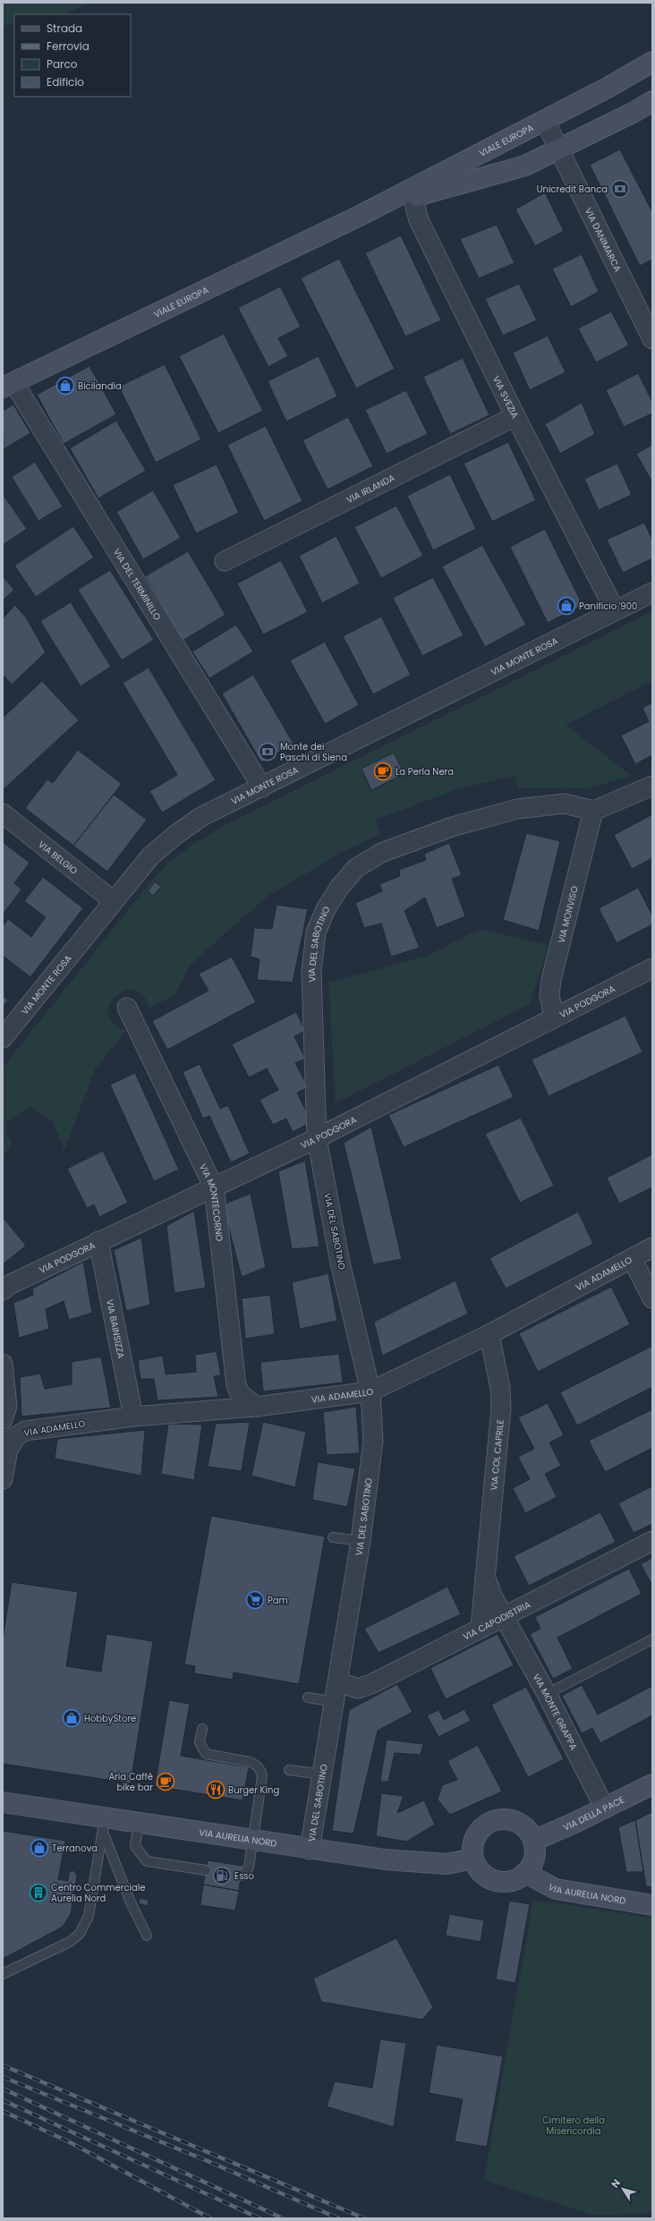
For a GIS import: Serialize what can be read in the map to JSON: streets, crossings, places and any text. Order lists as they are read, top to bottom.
{
  "streets": {
    "street": [
      "VIALE EUROPA",
      "VIA DANIMARCA",
      "VIA SVEZIA",
      "VIA IRLANDA",
      "VIA DEL TERMINILLO",
      "VIA MONTE ROSA",
      "VIA BELGIO",
      "VIA MONVISO",
      "VIA DEL SABOTINO",
      "VIA PODGORA",
      "VIA MONTECORNO",
      "VIA ADAMELLO",
      "VIA BAINSIZZA",
      "VIA COL CAPRILE",
      "VIA CAPODISTRIA",
      "VIA MONTE GRAPPA",
      "VIA DELLA PACE",
      "VIA AURELIA NORD"
    ]
  },
  "crossings": [
    ["VIALE EUROPA", "VIA DANIMARCA"],
    ["VIALE EUROPA", "VIA SVEZIA"],
    ["VIALE EUROPA", "VIA DEL TERMINILLO"],
    ["VIA SVEZIA", "VIA IRLANDA"],
    ["VIA SVEZIA", "VIA MONTE ROSA"],
    ["VIA DEL TERMINILLO", "VIA MONTE ROSA"],
    ["VIA MONTE ROSA", "VIA BELGIO"],
    ["VIA MONVISO", "VIA DEL SABOTINO"],
    ["VIA MONVISO", "VIA PODGORA"],
    ["VIA DEL SABOTINO", "VIA PODGORA"],
    ["VIA DEL SABOTINO", "VIA ADAMELLO"],
    ["VIA DEL SABOTINO", "VIA CAPODISTRIA"],
    ["VIA DEL SABOTINO", "VIA AURELIA NORD"],
    ["VIA PODGORA", "VIA MONTECORNO"],
    ["VIA PODGORA", "VIA BAINSIZZA"],
    ["VIA MONTECORNO", "VIA ADAMELLO"],
    ["VIA ADAMELLO", "VIA BAINSIZZA"],
    ["VIA ADAMELLO", "VIA COL CAPRILE"],
    ["VIA COL CAPRILE", "VIA CAPODISTRIA"],
    ["VIA COL CAPRILE", "VIA MONTE GRAPPA"],
    ["VIA CAPODISTRIA", "VIA MONTE GRAPPA"],
    ["VIA MONTE GRAPPA", "VIA DELLA PACE"],
    ["VIA DELLA PACE", "VIA AURELIA NORD"]
  ],
  "parks": ["Cimitero della Misericordia"],
  "places": {
    "bank": ["Unicredit Banca", "Monte dei Paschi di Siena"],
    "shop": [
      "Bicilandia",
      "Panificio '900",
      "HobbyStore",
      "Terranova"
    ],
    "cafe": ["La Perla Nera", "Aria Caffè bike bar"],
    "supermarket": ["Pam"],
    "restaurant": ["Burger King"],
    "fuel station": ["Esso"],
    "building": ["Centro Commerciale Aurelia Nord"]
  },
  "legend": [
    "Strada",
    "Ferrovia",
    "Parco",
    "Edificio"
  ],
  "north": "top left"
}
